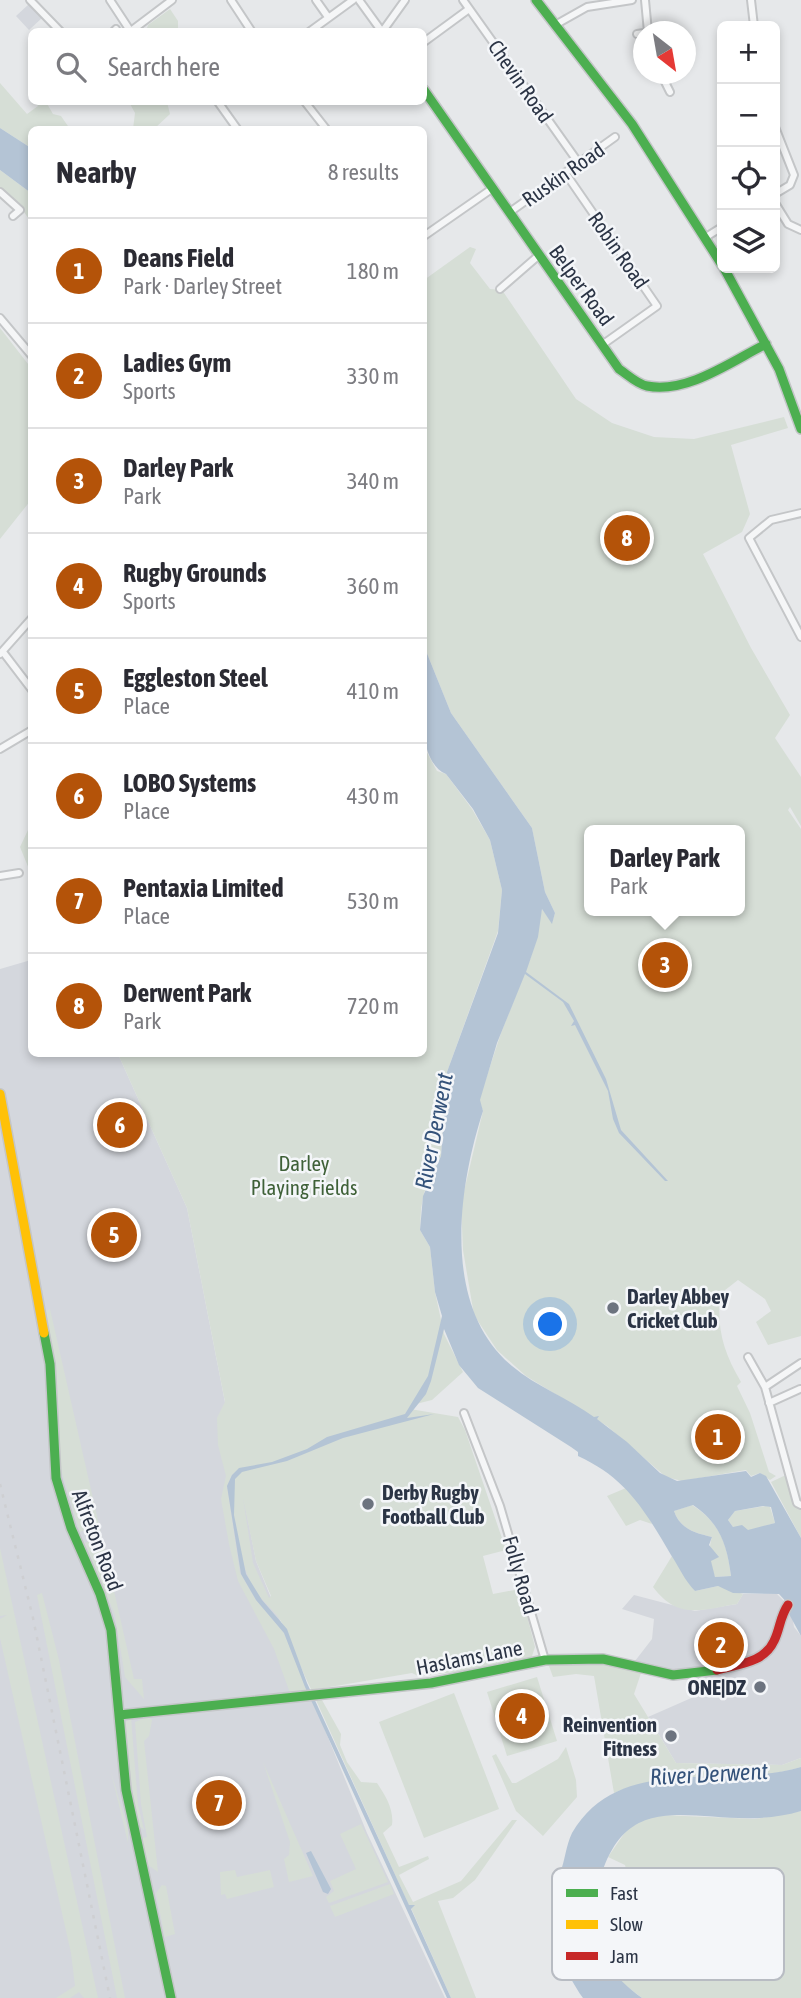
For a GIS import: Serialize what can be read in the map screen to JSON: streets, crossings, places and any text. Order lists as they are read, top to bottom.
{
  "streets": {
    "street": [
      "Chevin Road",
      "Ruskin Road",
      "Robin Road",
      "Belper Road",
      "Alfreton Road",
      "Folly Road",
      "Haslams Lane"
    ]
  },
  "crossings": [
    ["Chevin Road", "Ruskin Road"],
    ["Ruskin Road", "Robin Road"],
    ["Ruskin Road", "Belper Road"],
    ["Robin Road", "Belper Road"],
    ["Alfreton Road", "Haslams Lane"],
    ["Folly Road", "Haslams Lane"]
  ],
  "water": ["River Derwent"],
  "parks": ["Darley Playing Fields"],
  "places": [
    "Darley Abbey Cricket Club",
    "Derby Rugby Football Club",
    "ONE|DZ",
    "Reinvention Fitness"
  ],
  "legend": ["Fast", "Slow", "Jam"],
  "north": "bottom right",
  "page": {
    "map_buttons": ["+", "−"],
    "search": "Search here",
    "heading": ["Nearby", "8 results"],
    "list": [
      {
        "mark": "1",
        "name": "Deans Field",
        "note": "Park · Darley Street",
        "value": "180 m"
      },
      {
        "mark": "2",
        "name": "Ladies Gym",
        "note": "Sports",
        "value": "330 m"
      },
      {
        "mark": "3",
        "name": "Darley Park",
        "note": "Park",
        "value": "340 m"
      },
      {
        "mark": "4",
        "name": "Rugby Grounds",
        "note": "Sports",
        "value": "360 m"
      },
      {
        "mark": "5",
        "name": "Eggleston Steel",
        "note": "Place",
        "value": "410 m"
      },
      {
        "mark": "6",
        "name": "LOBO Systems",
        "note": "Place",
        "value": "430 m"
      },
      {
        "mark": "7",
        "name": "Pentaxia Limited",
        "note": "Place",
        "value": "530 m"
      },
      {
        "mark": "8",
        "name": "Derwent Park",
        "note": "Park",
        "value": "720 m"
      }
    ],
    "pins": [
      "8",
      "3",
      "6",
      "5",
      "1",
      "2",
      "4",
      "7"
    ],
    "popup": ["Darley Park", "Park"]
  }
}
